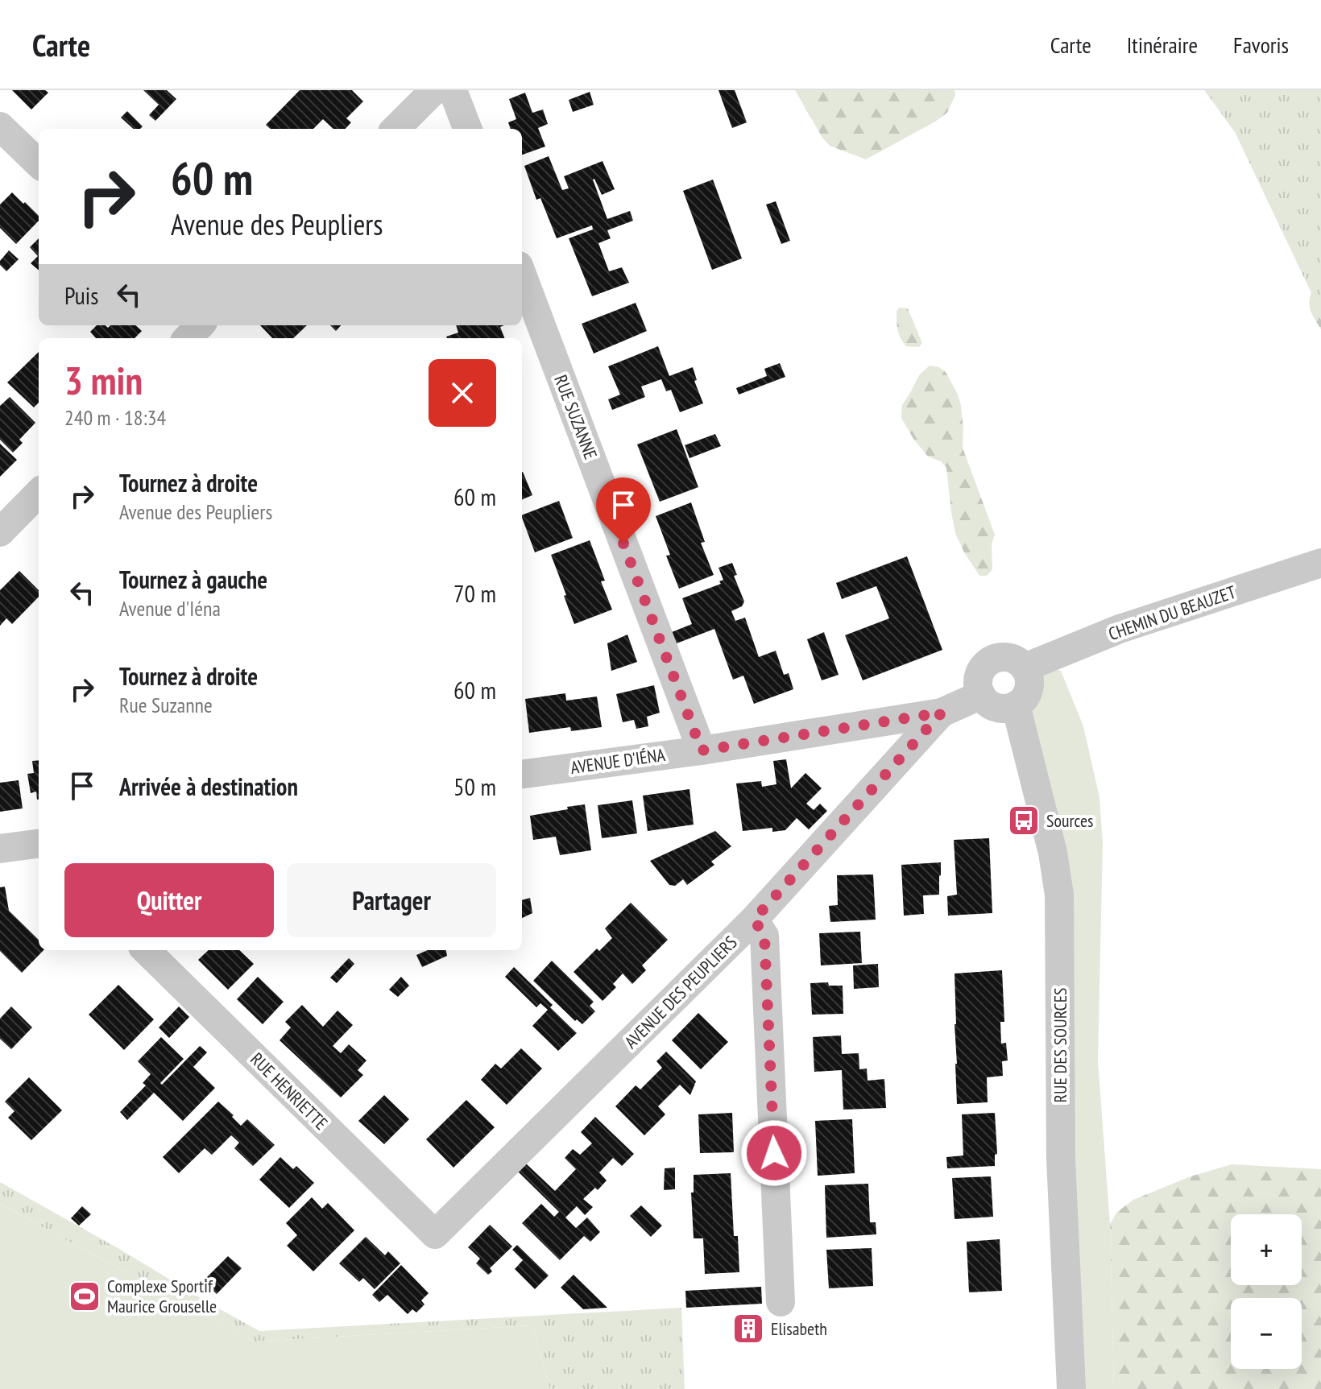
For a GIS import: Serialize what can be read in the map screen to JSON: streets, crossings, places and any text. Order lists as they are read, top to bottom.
{
  "streets": {
    "street": [
      "RUE SUZANNE",
      "CHEMIN DU BEAUZET",
      "AVENUE D'IÉNA",
      "AVENUE DES PEUPLIERS",
      "RUE DES SOURCES",
      "RUE HENRIETTE"
    ]
  },
  "crossings": [
    ["RUE SUZANNE", "AVENUE D'IÉNA"],
    ["CHEMIN DU BEAUZET", "AVENUE D'IÉNA"],
    ["CHEMIN DU BEAUZET", "RUE DES SOURCES"],
    ["AVENUE D'IÉNA", "AVENUE DES PEUPLIERS"],
    ["AVENUE D'IÉNA", "RUE DES SOURCES"],
    ["AVENUE DES PEUPLIERS", "RUE HENRIETTE"]
  ],
  "places": {
    "bus stop": ["Sources"],
    "sports": ["Complexe Sportif Maurice Grouselle"],
    "building": ["Elisabeth"]
  },
  "page": {
    "header": "Carte",
    "nav": ["Carte", "Itinéraire", "Favoris"],
    "turn": ["60 m", "Avenue des Peupliers"],
    "then": "Puis",
    "heading": ["3 min", "240 m · 18:34"],
    "list": [
      {
        "name": "Tournez à droite",
        "note": "Avenue des Peupliers",
        "value": "60 m"
      },
      {
        "name": "Tournez à gauche",
        "note": "Avenue d'Iéna",
        "value": "70 m"
      },
      {
        "name": "Tournez à droite",
        "note": "Rue Suzanne",
        "value": "60 m"
      },
      {
        "name": "Arrivée à destination",
        "value": "50 m"
      }
    ],
    "buttons": ["Quitter", "Partager"],
    "map_buttons": ["+", "−"]
  }
}
